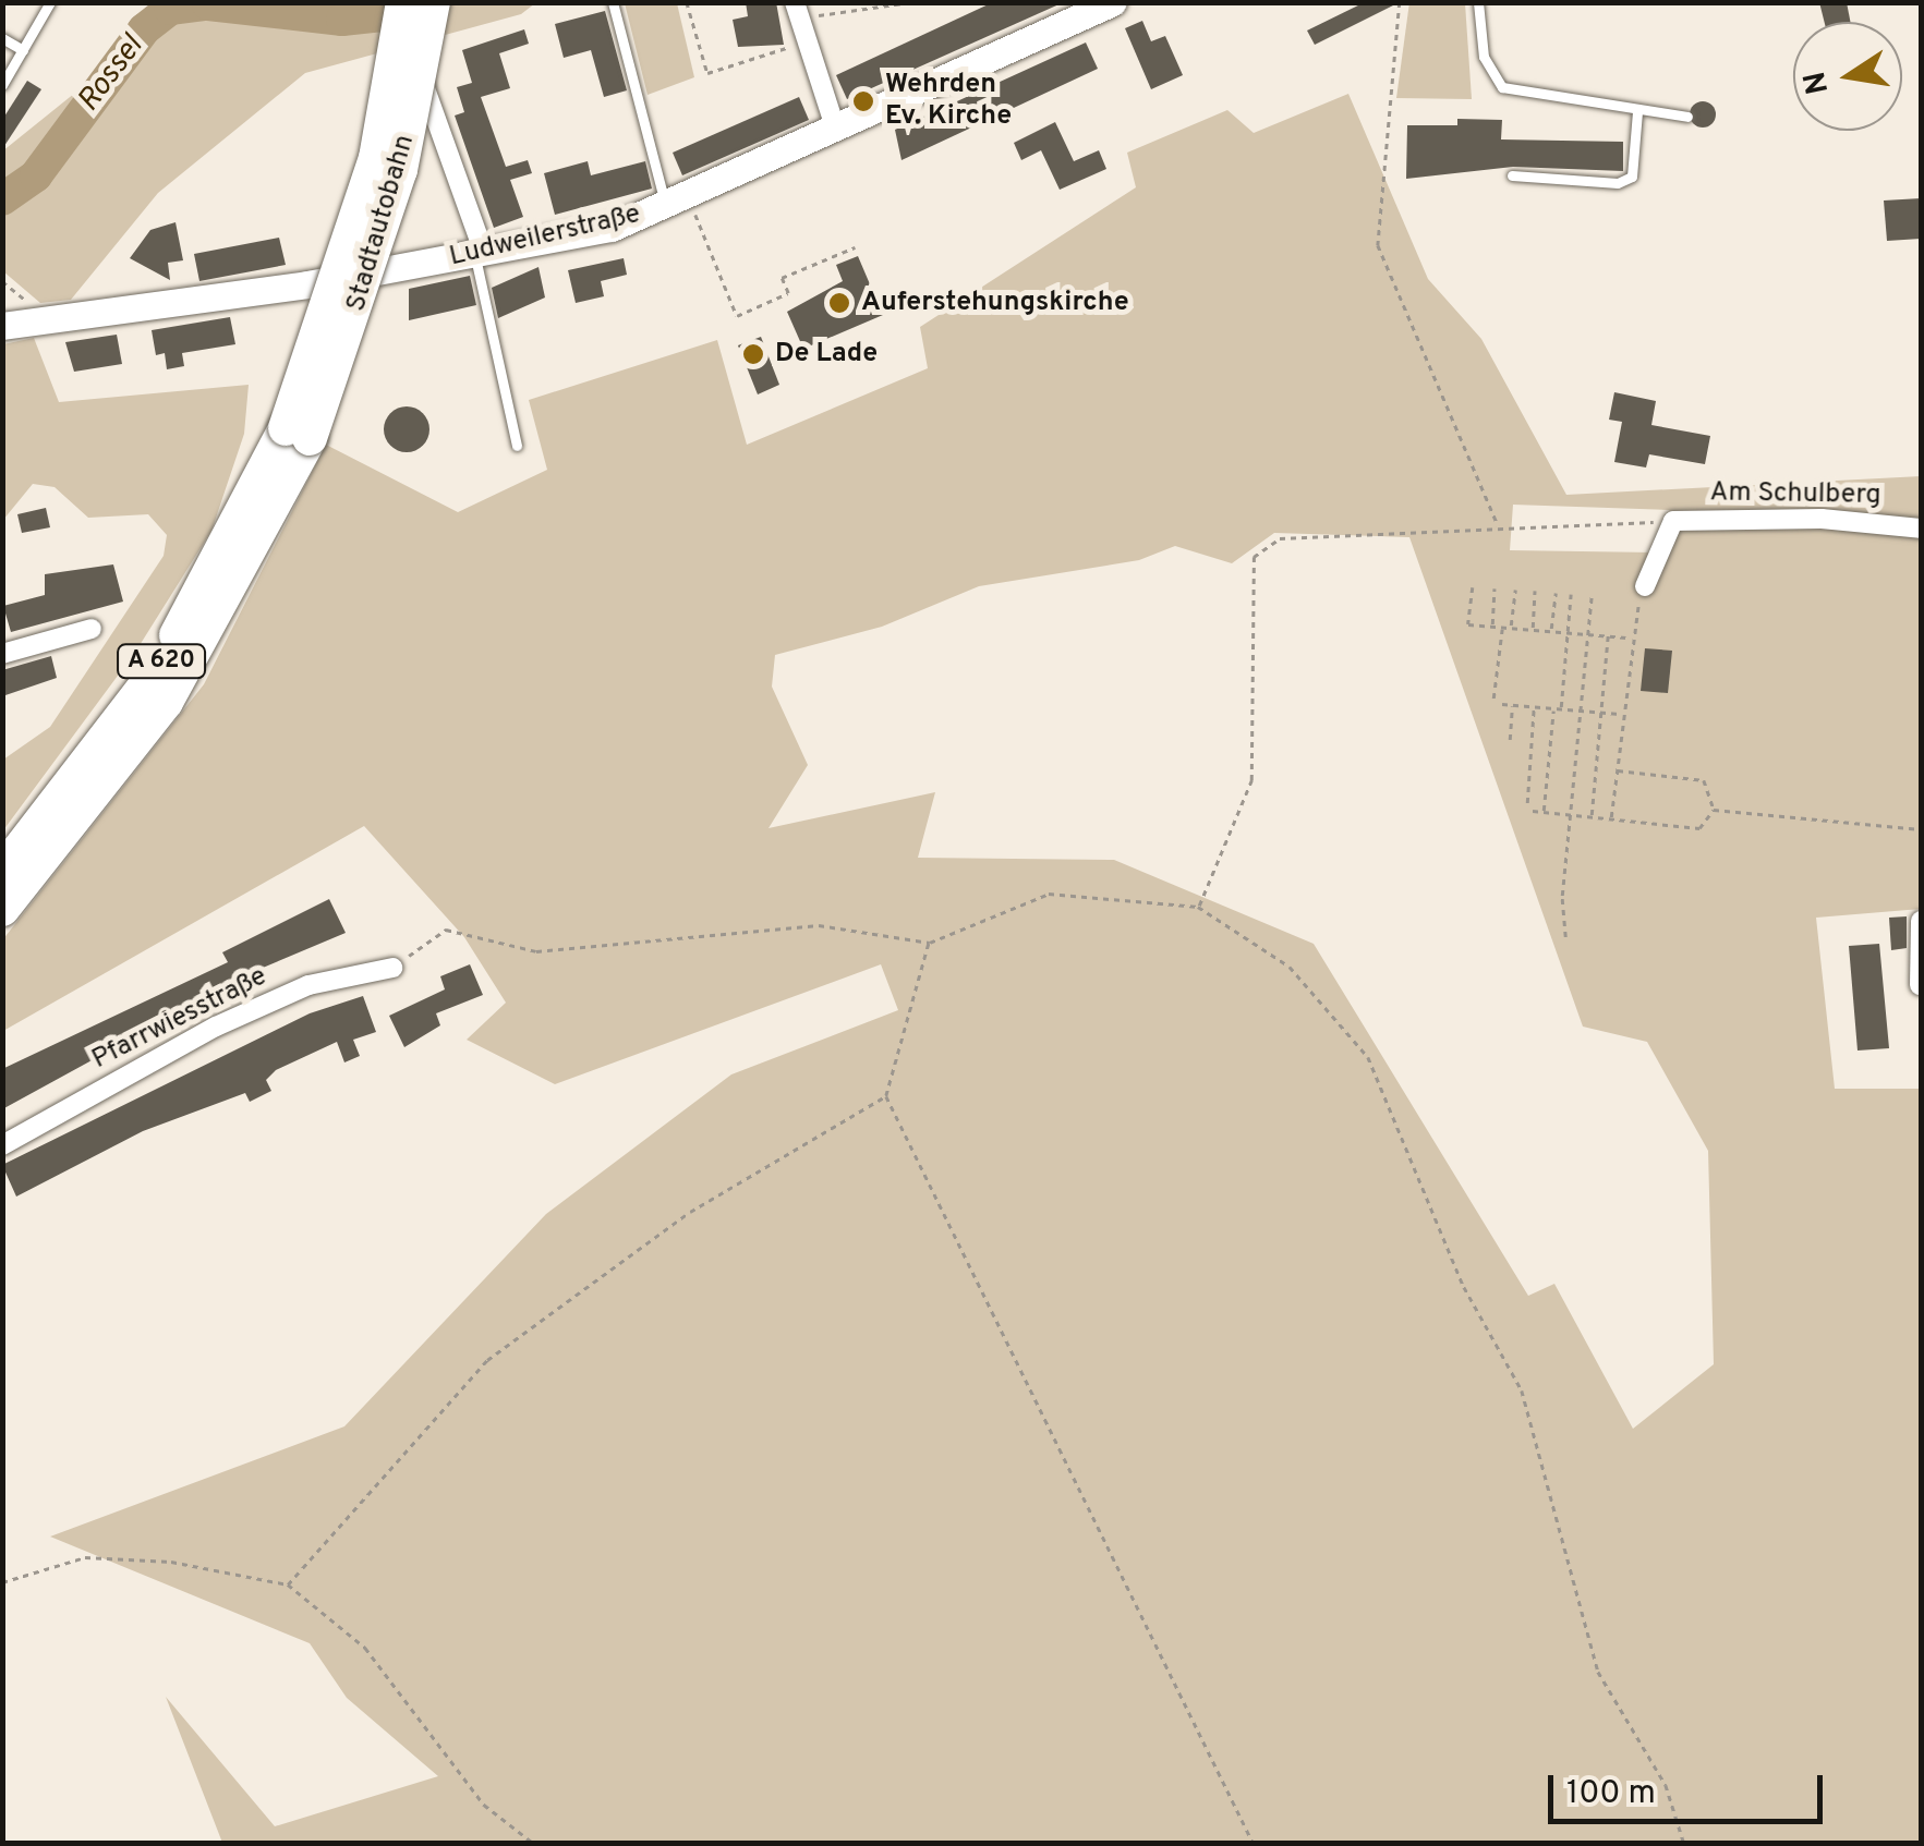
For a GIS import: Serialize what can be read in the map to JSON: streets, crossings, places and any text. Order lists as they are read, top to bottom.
{
  "streets": {
    "highway": ["Stadtautobahn", "A 620"],
    "main road": ["Ludweilerstraße"],
    "street": ["Am Schulberg", "Pfarrwiesstraße"]
  },
  "crossings": [
    ["Stadtautobahn", "A 620"]
  ],
  "water": ["Rossel"],
  "places": ["Wehrden Ev. Kirche", "Auferstehungskirche", "De Lade"],
  "scale_bar": "100 m",
  "north": "left"
}
